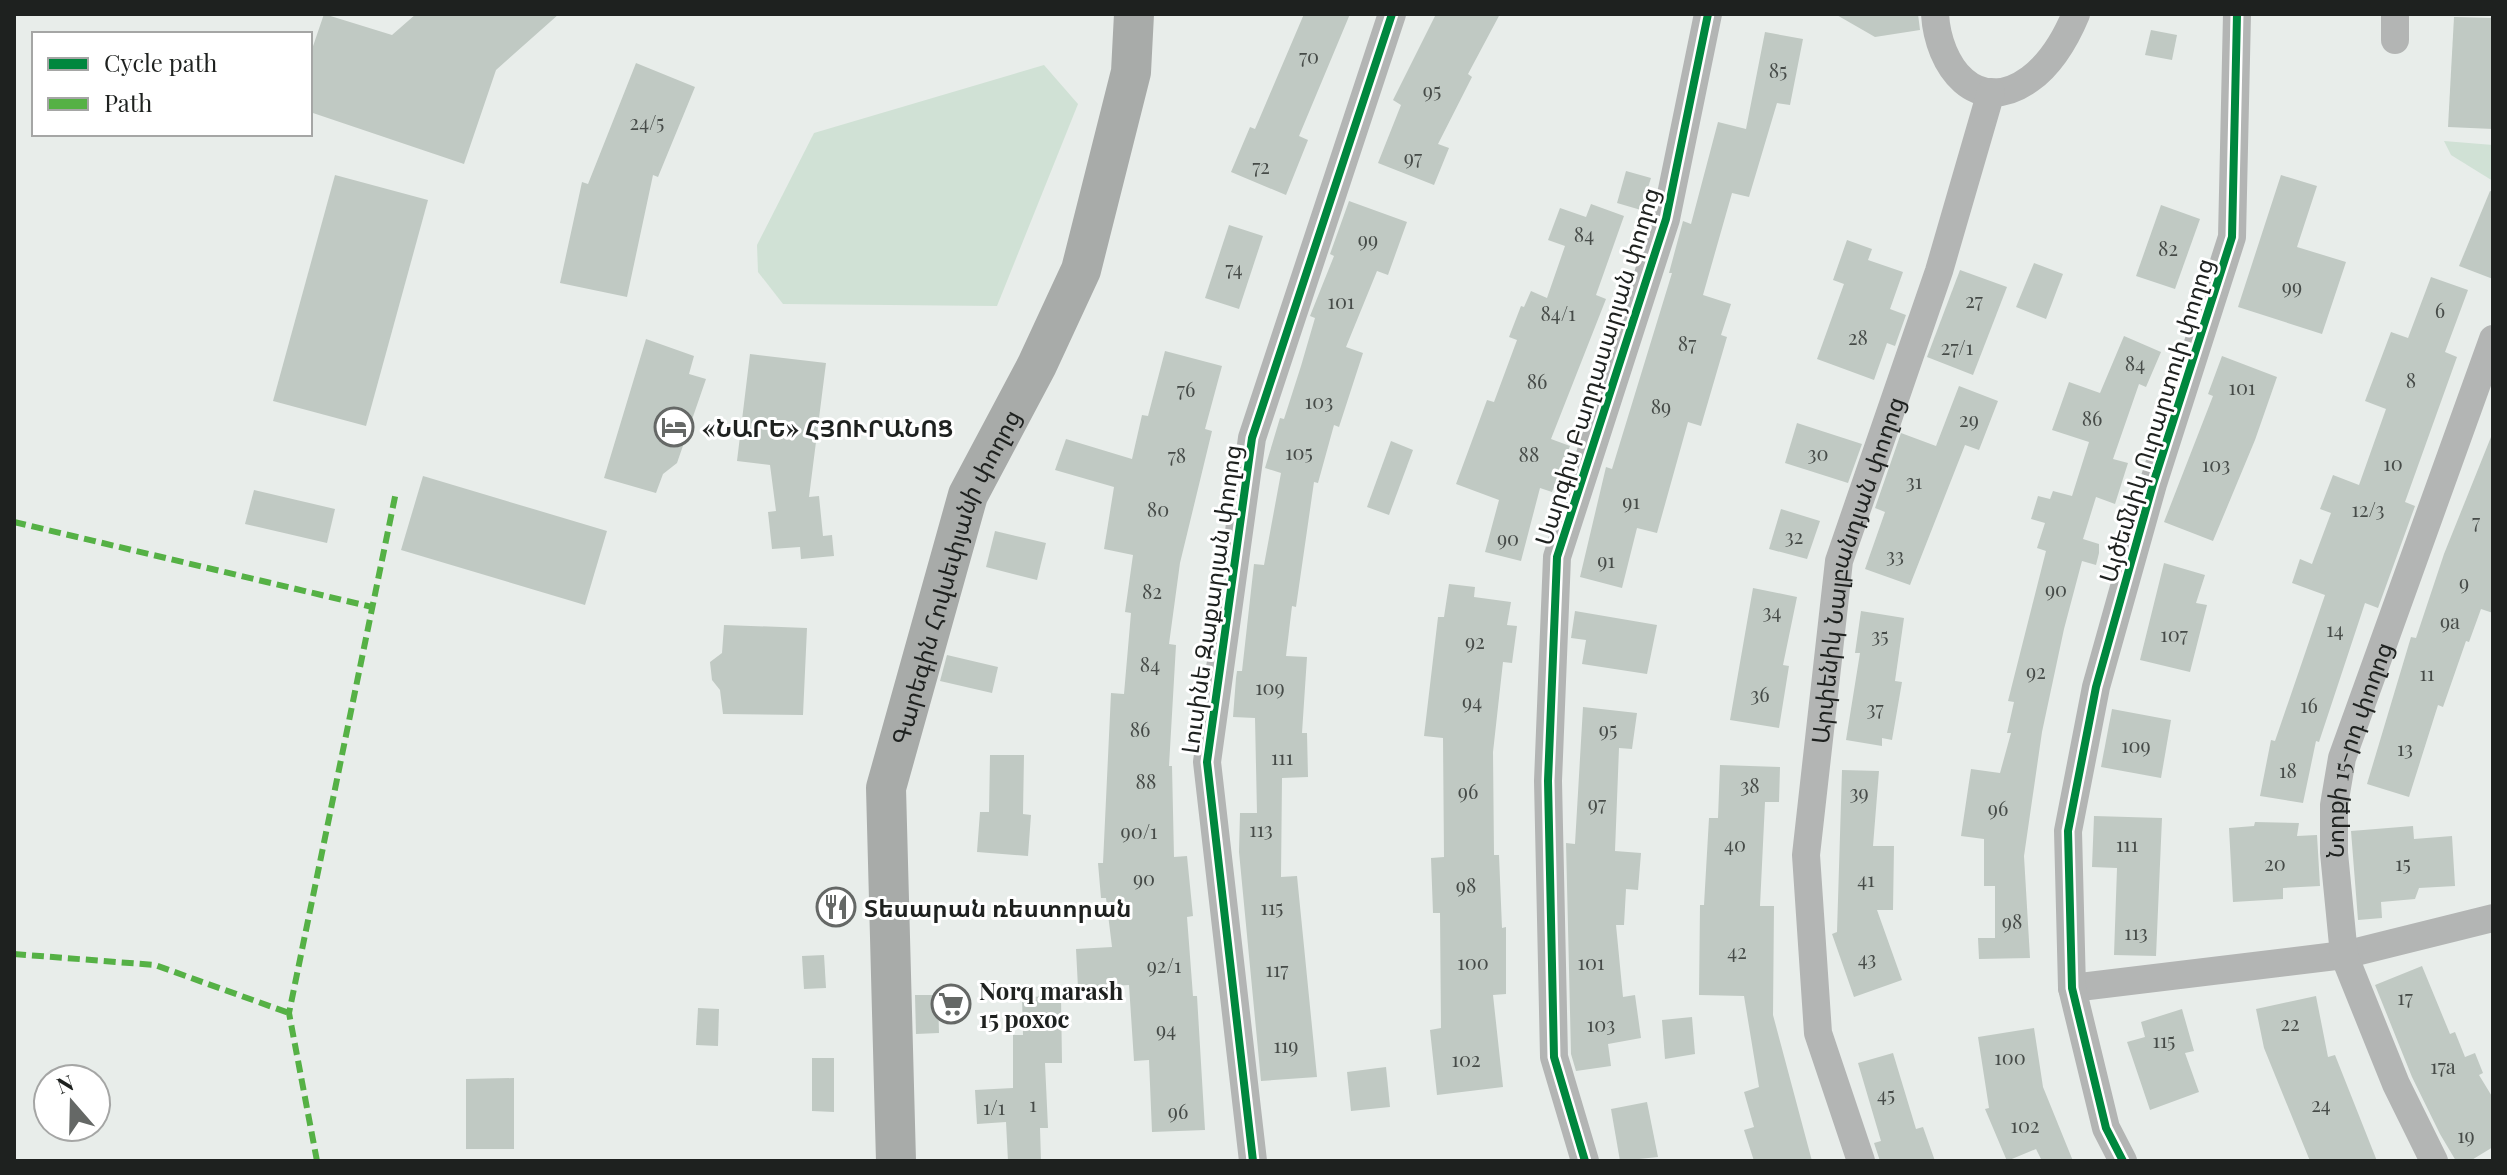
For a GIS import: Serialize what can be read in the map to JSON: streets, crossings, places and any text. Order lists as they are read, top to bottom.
{
  "streets": {
    "main road": ["Գարեգին Հովսեփյանի փողոց"],
    "street": [
      "Սարգիս Բաղդասարյան փողոց",
      "Այծեմնիկ Ուրարտուի փողոց",
      "Արփենիկ Նալբանդյան փողոց",
      "Լուսինե Զաքարյան փողոց",
      "Նորքի 15-րդ փողոց"
    ]
  },
  "places": {
    "hotel": ["«ՆԱՐԵ» ՀՅՈՒՐԱՆՈՑ"],
    "restaurant": ["Տեսարան ռեստորան"],
    "supermarket": ["Norq marash 15 poxoc"]
  },
  "house_numbers": [
    "70",
    "85",
    "95",
    "24/5",
    "97",
    "72",
    "84",
    "99",
    "82",
    "74",
    "99",
    "27",
    "101",
    "6",
    "84/1",
    "28",
    "87",
    "27/1",
    "84",
    "8",
    "86",
    "101",
    "76",
    "103",
    "89",
    "86",
    "29",
    "105",
    "30",
    "88",
    "78",
    "10",
    "103",
    "31",
    "91",
    "80",
    "12/3",
    "7",
    "32",
    "90",
    "33",
    "91",
    "9",
    "90",
    "82",
    "34",
    "9a",
    "14",
    "107",
    "35",
    "92",
    "84",
    "92",
    "11",
    "109",
    "36",
    "94",
    "16",
    "37",
    "86",
    "95",
    "109",
    "13",
    "111",
    "18",
    "88",
    "38",
    "96",
    "39",
    "97",
    "96",
    "113",
    "90/1",
    "40",
    "111",
    "20",
    "15",
    "90",
    "41",
    "98",
    "115",
    "98",
    "113",
    "42",
    "43",
    "100",
    "101",
    "92/1",
    "117",
    "17",
    "22",
    "103",
    "94",
    "115",
    "119",
    "100",
    "102",
    "17a",
    "45",
    "1",
    "24",
    "1/1",
    "96",
    "102",
    "19"
  ],
  "legend": ["Cycle path", "Path"],
  "north": "top"
}
